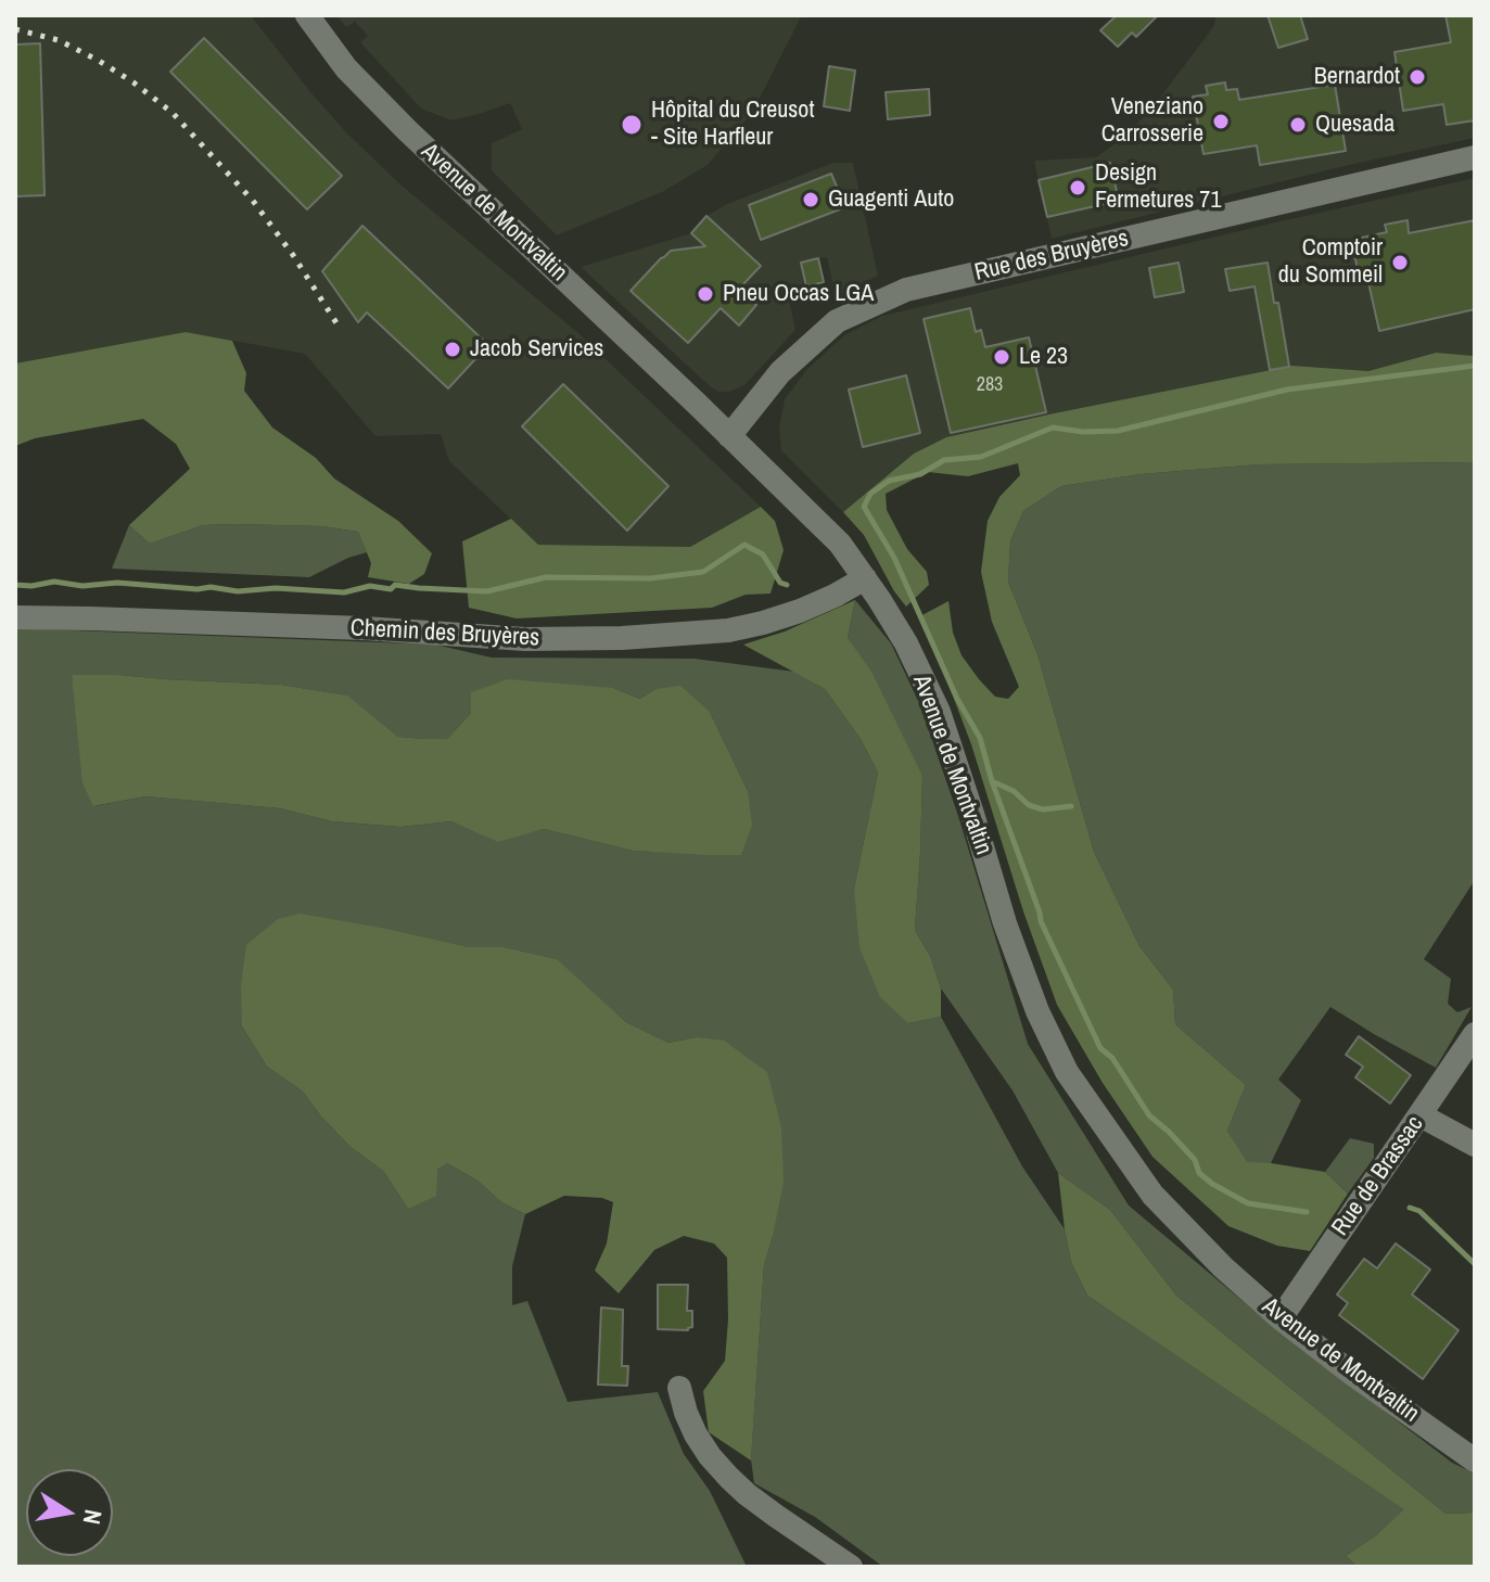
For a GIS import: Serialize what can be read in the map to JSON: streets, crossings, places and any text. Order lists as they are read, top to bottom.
{
  "streets": {
    "street": [
      "Avenue de Montvaltin",
      "Rue des Bruyères",
      "Chemin des Bruyères",
      "Rue de Brassac"
    ]
  },
  "crossings": [
    ["Avenue de Montvaltin", "Rue des Bruyères"],
    ["Avenue de Montvaltin", "Chemin des Bruyères"],
    ["Avenue de Montvaltin", "Rue de Brassac"]
  ],
  "places": [
    "Bernardot",
    "Veneziano Carrosserie",
    "Hôpital du Creusot - Site Harfleur",
    "Quesada",
    "Design Fermetures 71",
    "Guagenti Auto",
    "Comptoir du Sommeil",
    "Pneu Occas LGA",
    "Jacob Services",
    "Le 23"
  ],
  "house_numbers": ["283"],
  "north": "right"
}
